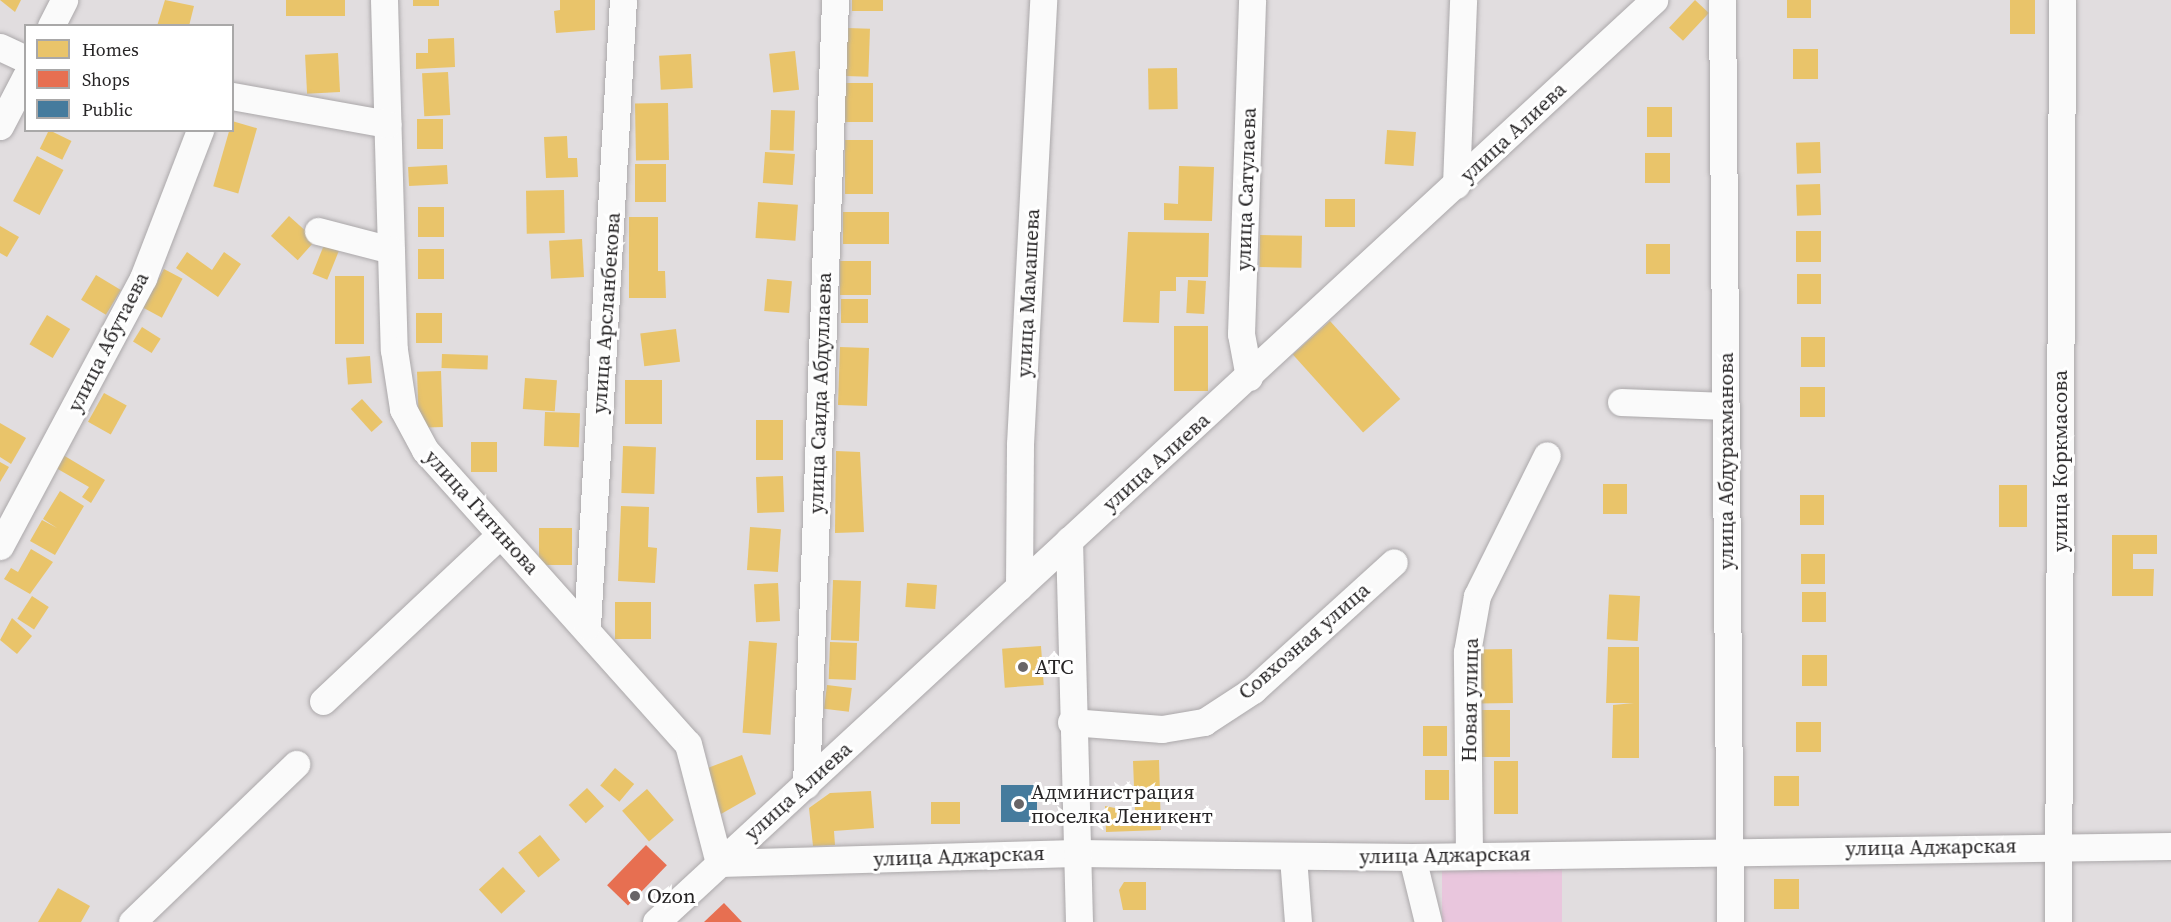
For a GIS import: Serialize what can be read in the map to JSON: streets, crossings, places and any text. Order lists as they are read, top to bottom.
{
  "streets": {
    "street": [
      "улица Алиева",
      "улица Сатулаева",
      "улица Мамашева",
      "улица Арсланбекова",
      "улица Абутаева",
      "улица Саида Абдуллаева",
      "улица Абдурахманова",
      "улица Коркмасова",
      "улица Гитинова",
      "Совхозная улица",
      "Новая улица",
      "улица Аджарская"
    ]
  },
  "crossings": [
    ["улица Алиева", "улица Сатулаева"],
    ["улица Алиева", "улица Мамашева"],
    ["улица Алиева", "улица Саида Абдуллаева"],
    ["улица Алиева", "улица Гитинова"],
    ["улица Алиева", "улица Аджарская"],
    ["улица Арсланбекова", "улица Гитинова"],
    ["улица Абдурахманова", "улица Аджарская"],
    ["улица Коркмасова", "улица Аджарская"],
    ["улица Гитинова", "улица Аджарская"],
    ["Новая улица", "улица Аджарская"]
  ],
  "places": ["АТС", "Администрация поселка Леникент", "Ozon"],
  "legend": ["Homes", "Shops", "Public"]
}
